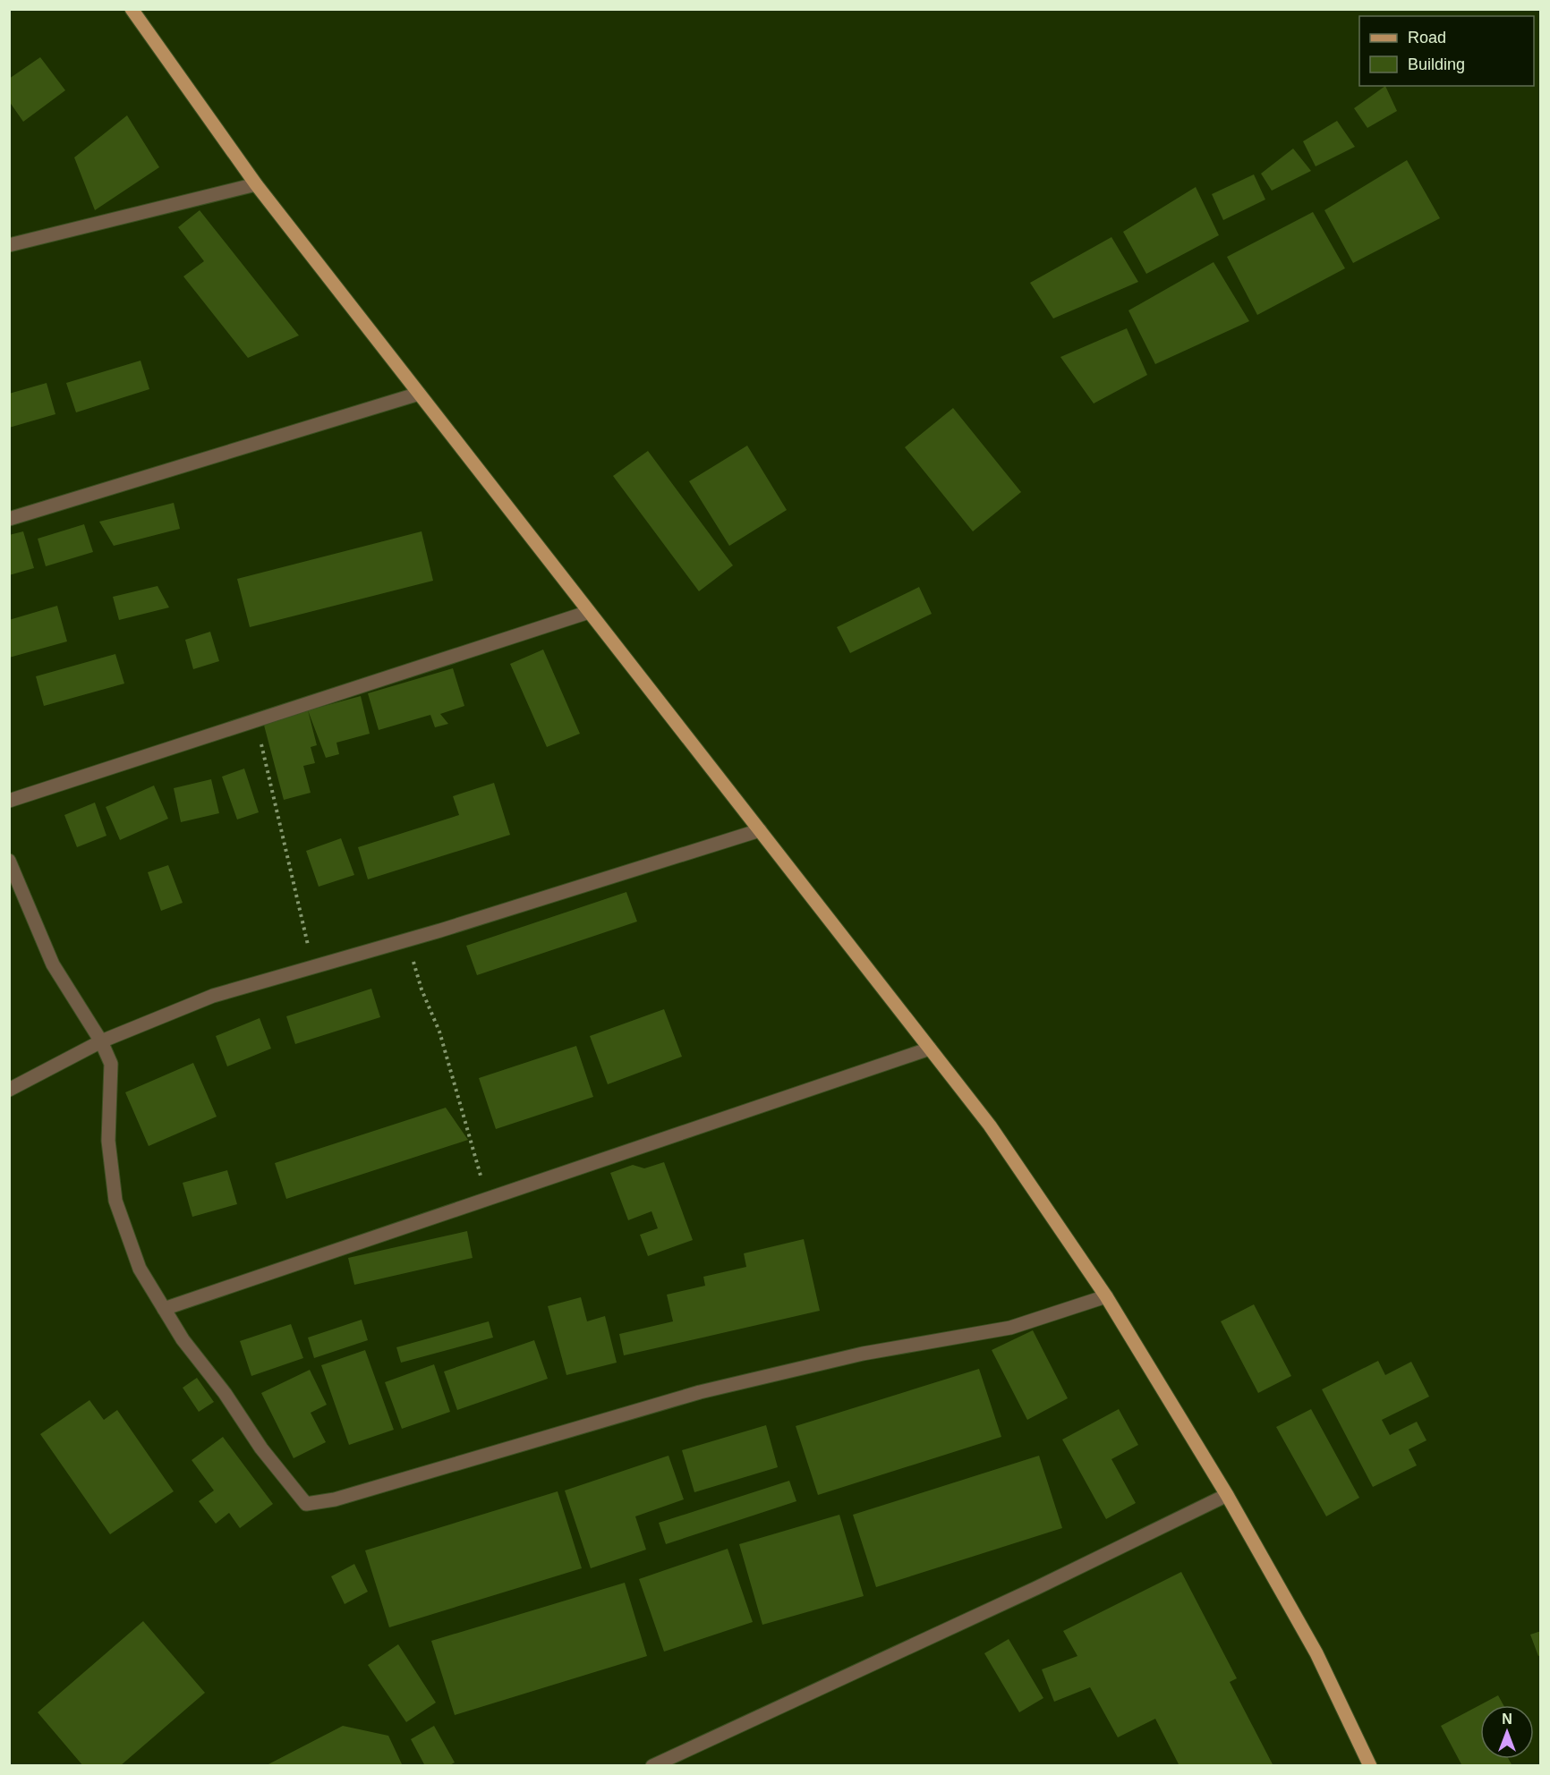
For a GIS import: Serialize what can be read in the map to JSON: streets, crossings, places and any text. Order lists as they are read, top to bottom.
{
  "legend": ["Road", "Building"],
  "north": "top"
}
